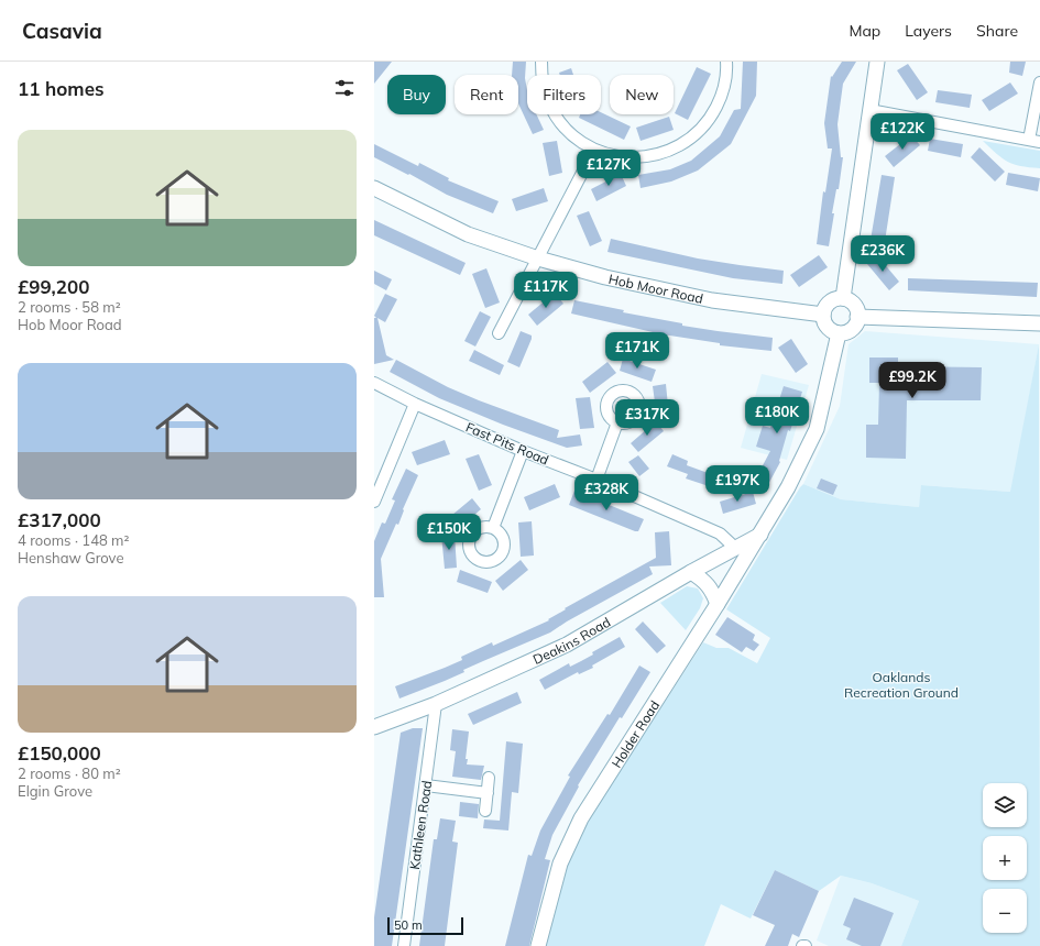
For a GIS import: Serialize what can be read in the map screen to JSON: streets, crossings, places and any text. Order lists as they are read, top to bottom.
{
  "streets": {
    "street": [
      "Hob Moor Road",
      "Fast Pits Road",
      "Deakins Road",
      "Holder Road",
      "Kathleen Road"
    ]
  },
  "crossings": [
    ["Hob Moor Road", "Holder Road"],
    ["Fast Pits Road", "Deakins Road"],
    ["Deakins Road", "Holder Road"],
    ["Deakins Road", "Kathleen Road"]
  ],
  "parks": ["Oaklands Recreation Ground"],
  "scale_bar": "50 m",
  "page": {
    "header": "Casavia",
    "nav": ["Map", "Layers", "Share"],
    "heading": "11 homes",
    "chip": [
      "Buy",
      "Rent",
      "Filters",
      "New"
    ],
    "price": [
      "£122K",
      "£127K",
      "£236K",
      "£117K",
      "£171K",
      "£99.2K",
      "£180K",
      "£317K",
      "£197K",
      "£328K",
      "£150K"
    ],
    "list": [
      {
        "name": "£99,200",
        "note": "2 rooms · 58 m² · Hob Moor Road"
      },
      {
        "name": "£317,000",
        "note": "4 rooms · 148 m² · Henshaw Grove"
      },
      {
        "name": "£150,000",
        "note": "2 rooms · 80 m² · Elgin Grove"
      }
    ],
    "map_buttons": ["+", "−"],
    "scale": "50 m"
  }
}
